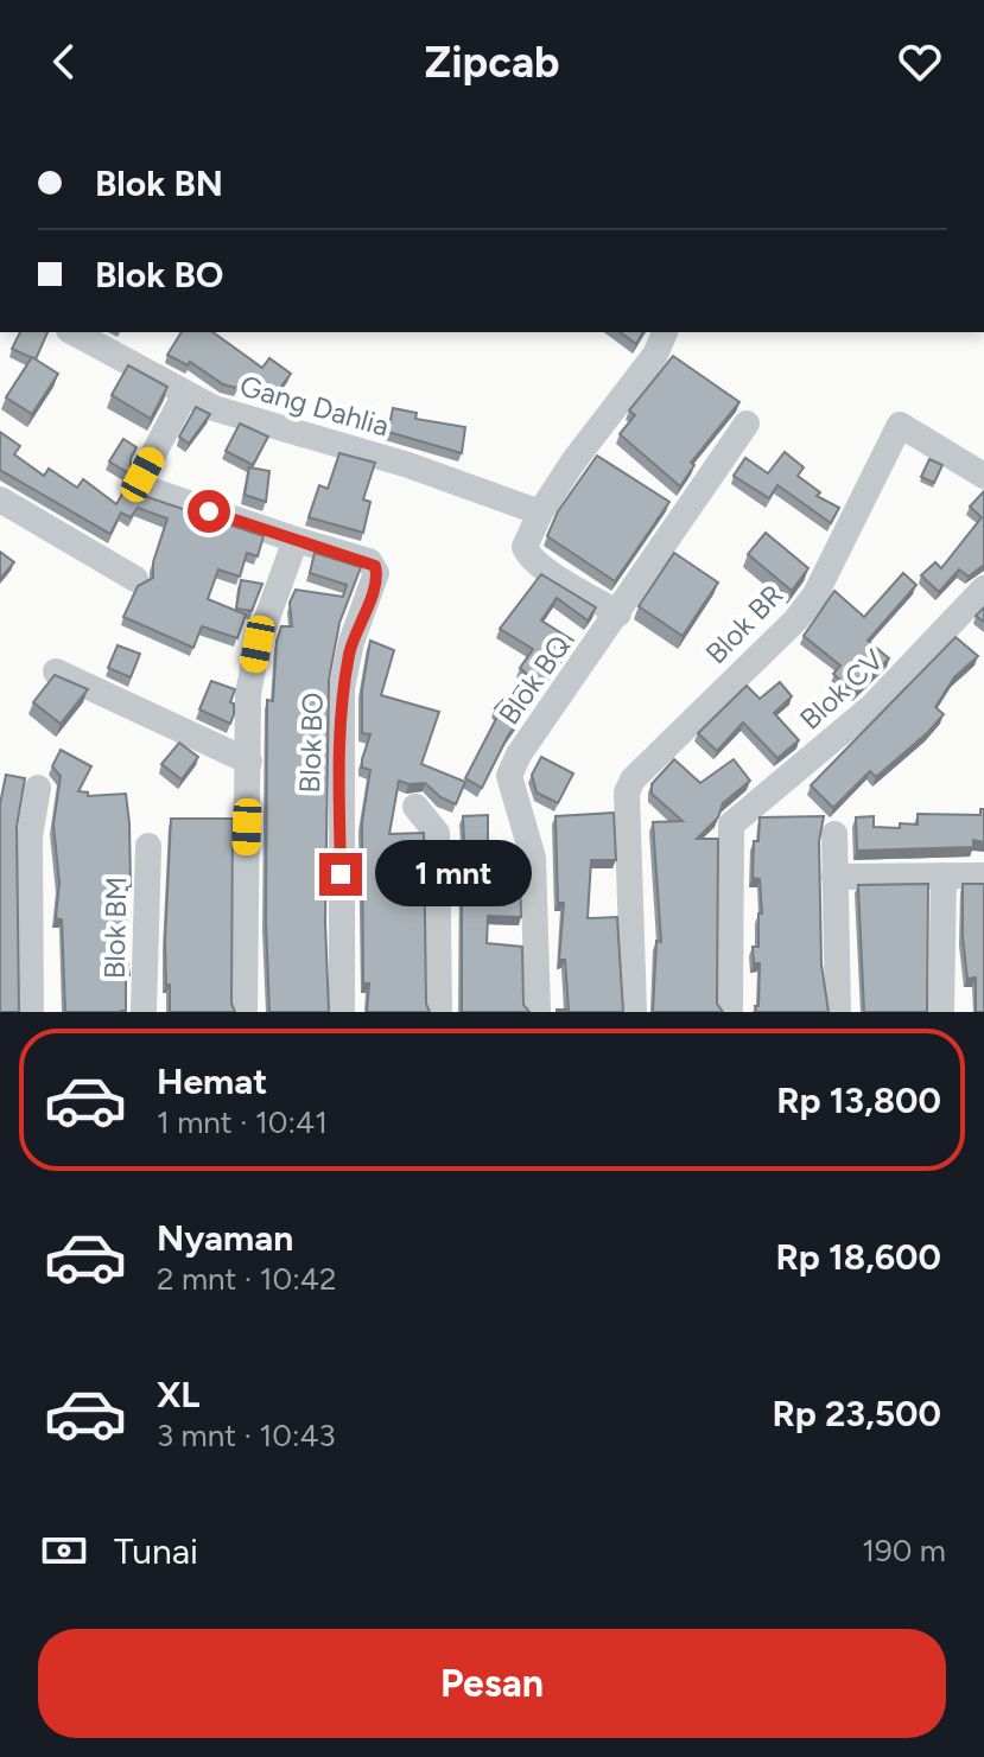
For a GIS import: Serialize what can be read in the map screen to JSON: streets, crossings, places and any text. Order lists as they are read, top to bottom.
{
  "streets": {
    "street": [
      "Gang Dahlia",
      "Blok BR",
      "Blok BQ",
      "Blok CV",
      "Blok BO",
      "Blok BM"
    ]
  },
  "crossings": [
    ["Gang Dahlia", "Blok BO"]
  ],
  "page": {
    "header": "Zipcab",
    "banner": ["Blok BN", "Blok BO"],
    "bubble": "1 mnt",
    "list": [
      {
        "name": "Hemat",
        "note": "1 mnt · 10:41",
        "value": "Rp 13,800"
      },
      {
        "name": "Nyaman",
        "note": "2 mnt · 10:42",
        "value": "Rp 18,600"
      },
      {
        "name": "XL",
        "note": "3 mnt · 10:43",
        "value": "Rp 23,500"
      }
    ],
    "pay": ["Tunai", "190 m"],
    "buttons": "Pesan"
  }
}
